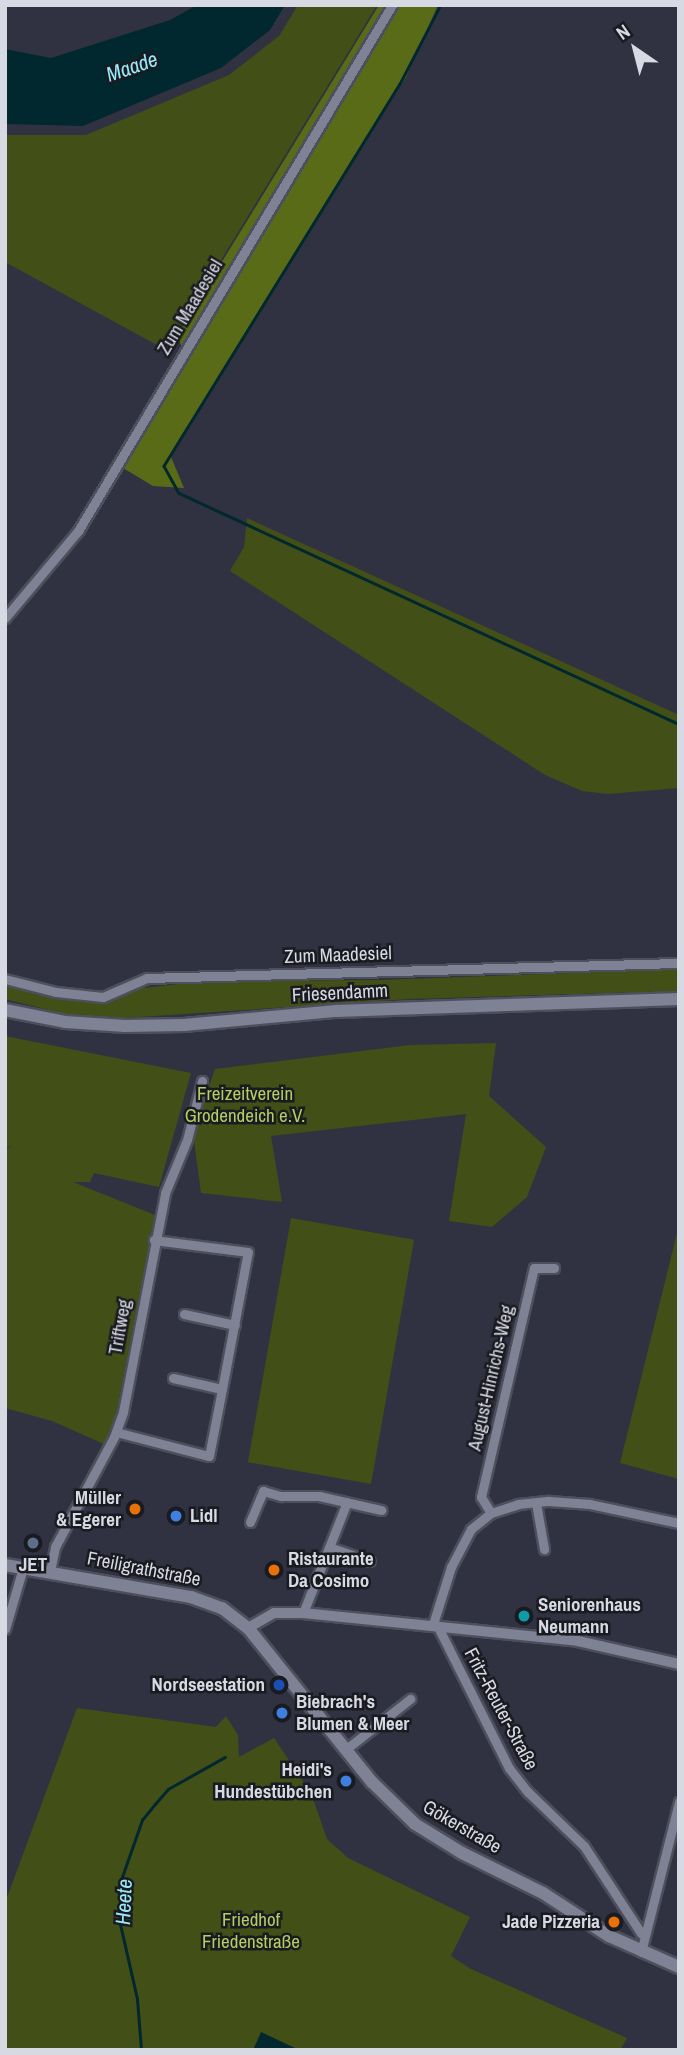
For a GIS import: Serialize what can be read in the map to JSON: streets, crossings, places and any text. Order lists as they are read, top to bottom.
{
  "streets": {
    "main road": ["Friesendamm", "Freiligrathstraße", "Gökerstraße"],
    "street": [
      "Zum Maadesiel",
      "Triftweg",
      "August-Hinrichs-Weg",
      "Fritz-Reuter-Straße"
    ]
  },
  "crossings": [
    ["Triftweg", "Freiligrathstraße"],
    ["Freiligrathstraße", "Gökerstraße"]
  ],
  "water": ["Maade", "Heete"],
  "parks": ["Freizeitverein Grodendeich e.V.", "Friedhof Friedenstraße"],
  "places": [
    "Müller & Egerer",
    "Lidl",
    "JET",
    "Ristaurante Da Cosimo",
    "Seniorenhaus Neumann",
    "Nordseestation",
    "Biebrach's Blumen & Meer",
    "Heidi's Hundestübchen",
    "Jade Pizzeria"
  ],
  "north": "top left"
}
